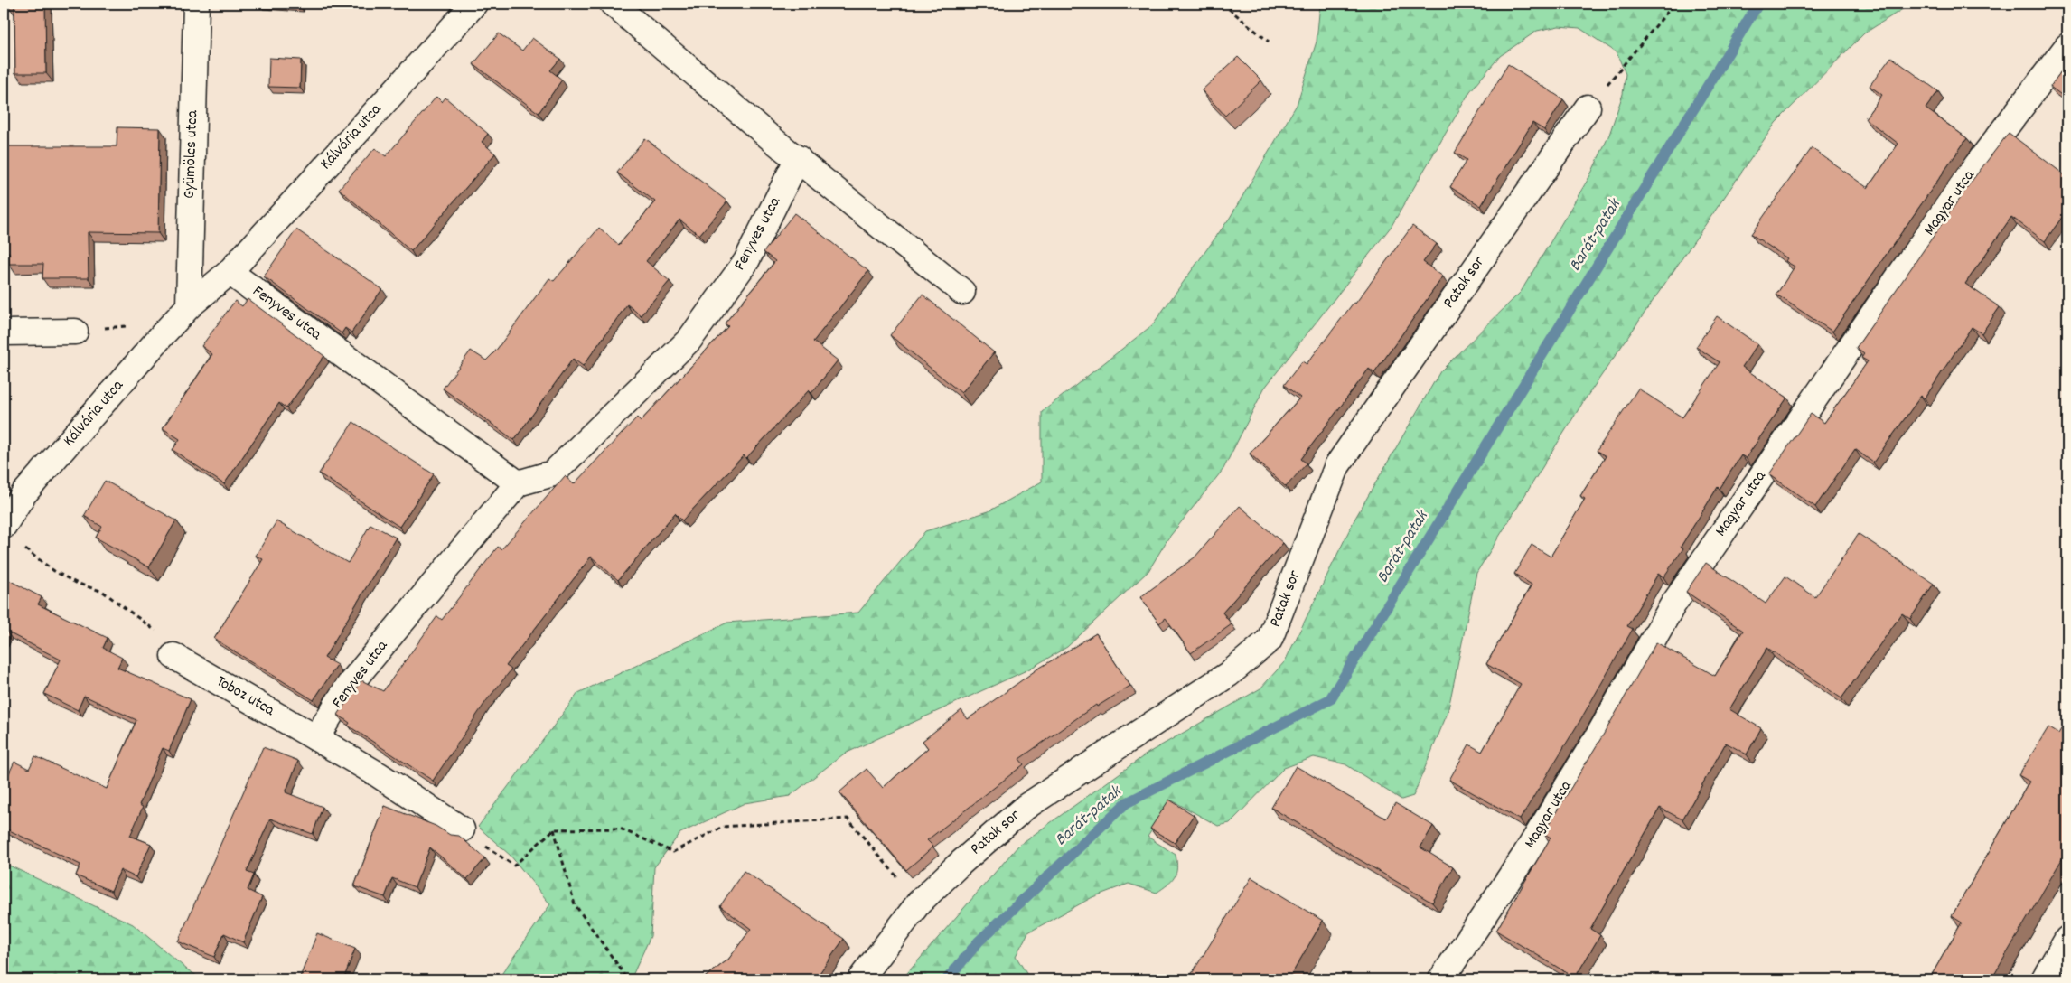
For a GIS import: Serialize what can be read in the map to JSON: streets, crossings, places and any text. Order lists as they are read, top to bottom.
{
  "streets": {
    "street": [
      "Kálvária utca",
      "Gyümölcs utca",
      "Magyar utca",
      "Fenyves utca",
      "Patak sor",
      "Toboz utca"
    ]
  },
  "crossings": [
    ["Kálvária utca", "Gyümölcs utca"],
    ["Kálvária utca", "Fenyves utca"],
    ["Fenyves utca", "Toboz utca"]
  ],
  "water": ["Barát-patak"]
}
